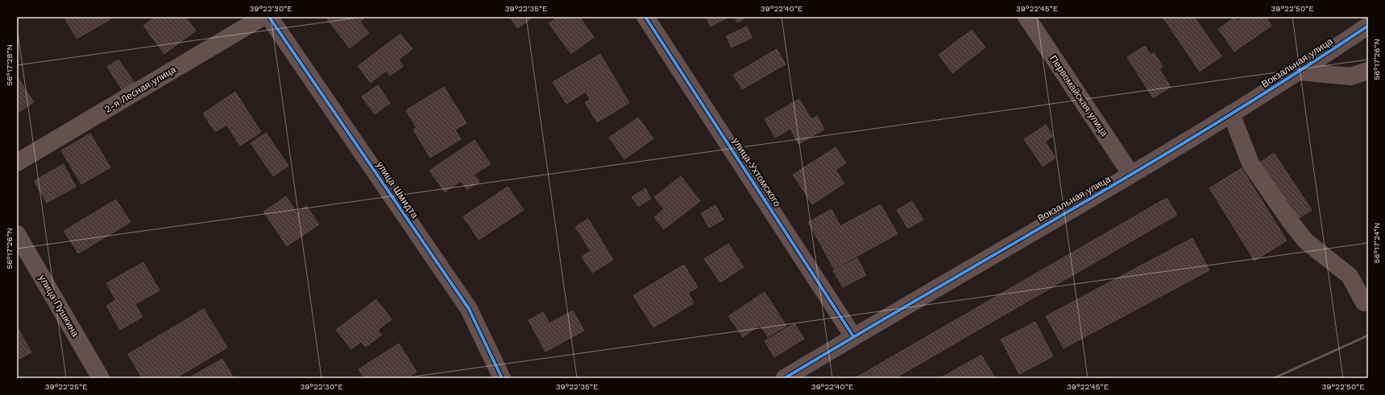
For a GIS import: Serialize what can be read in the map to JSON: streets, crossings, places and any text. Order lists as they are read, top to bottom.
{
  "streets": {
    "street": [
      "Вокзальная улица",
      "2-я Лесная улица",
      "Первомайская улица",
      "улица Ухтомского",
      "улица Шмидта",
      "улица Пушкина"
    ]
  },
  "crossings": [
    ["Вокзальная улица", "Первомайская улица"],
    ["Вокзальная улица", "улица Ухтомского"]
  ],
  "coordinates": [
    "39°22'30\"E",
    "39°22'35\"E",
    "39°22'40\"E",
    "39°22'45\"E",
    "39°22'50\"E",
    "56°17'26\"N",
    "56°17'28\"N",
    "56°17'24\"N",
    "39°22'25\"E"
  ]
}
